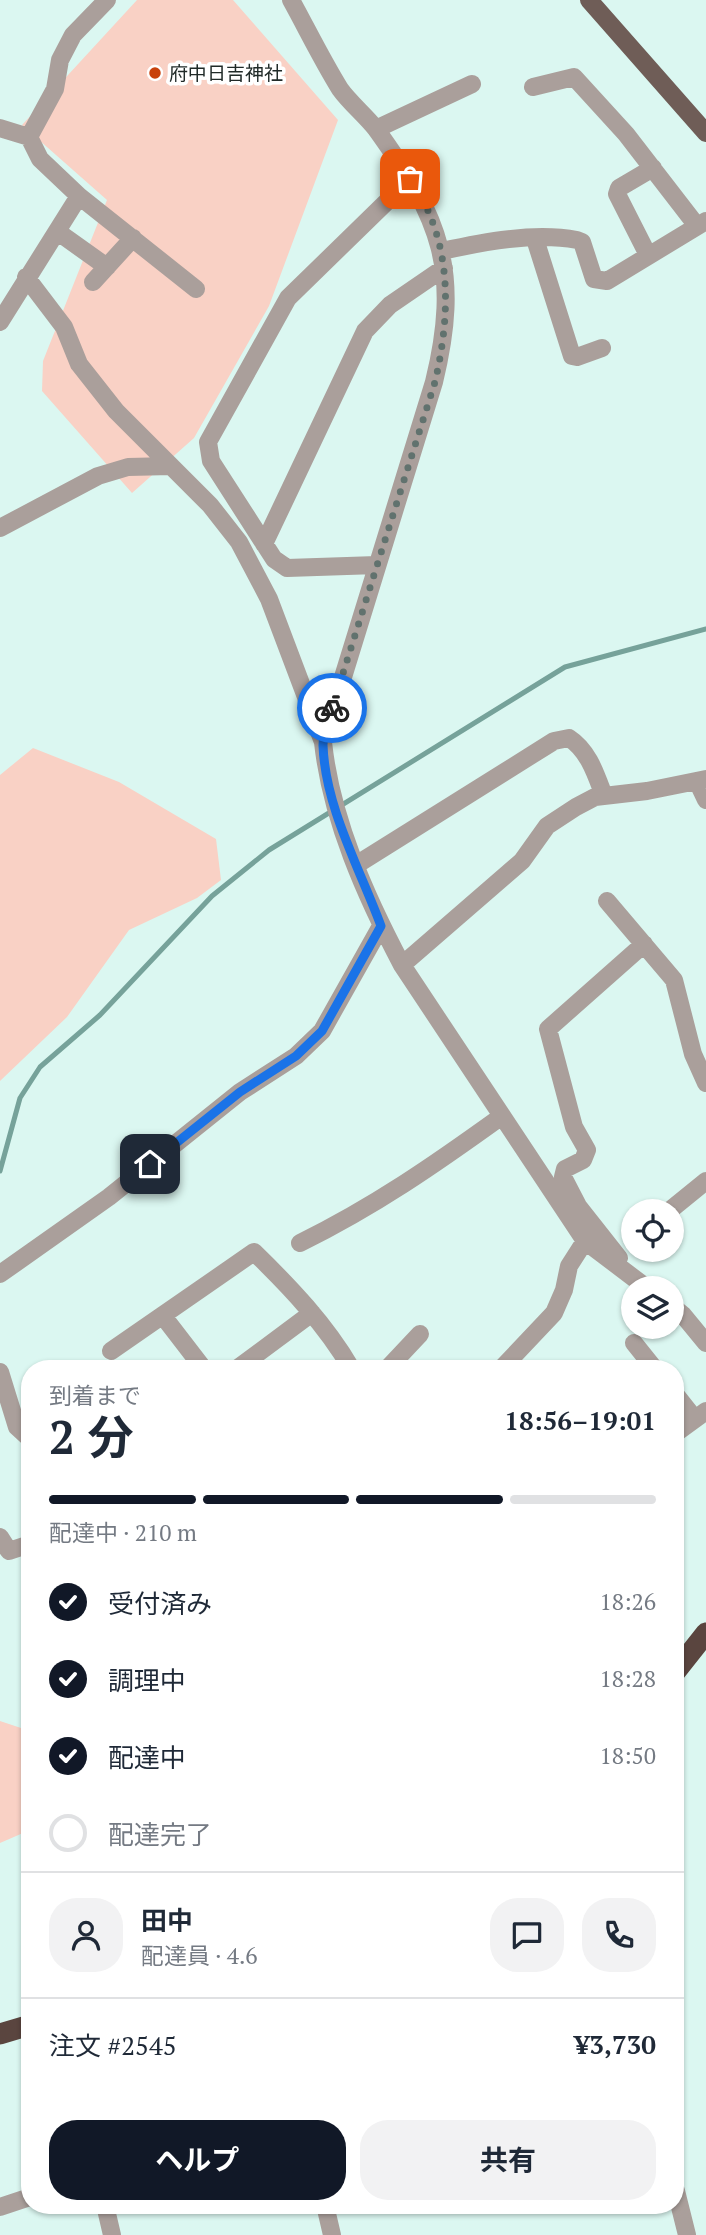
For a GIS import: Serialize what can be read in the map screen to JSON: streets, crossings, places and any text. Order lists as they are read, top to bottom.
{
  "places": ["府中日吉神社"],
  "page": {
    "heading": ["2 分", "到着まで", "18:56–19:01"],
    "panel": [
      "田中",
      "配達員 · 4.6",
      "注文 #2545",
      "¥3,730"
    ],
    "bar": "配達中 · 210 m",
    "list": [
      ["受付済み", "18:26"],
      ["調理中", "18:28"],
      ["配達中", "18:50"],
      "配達完了"
    ],
    "buttons": ["ヘルプ", "共有"]
  }
}
